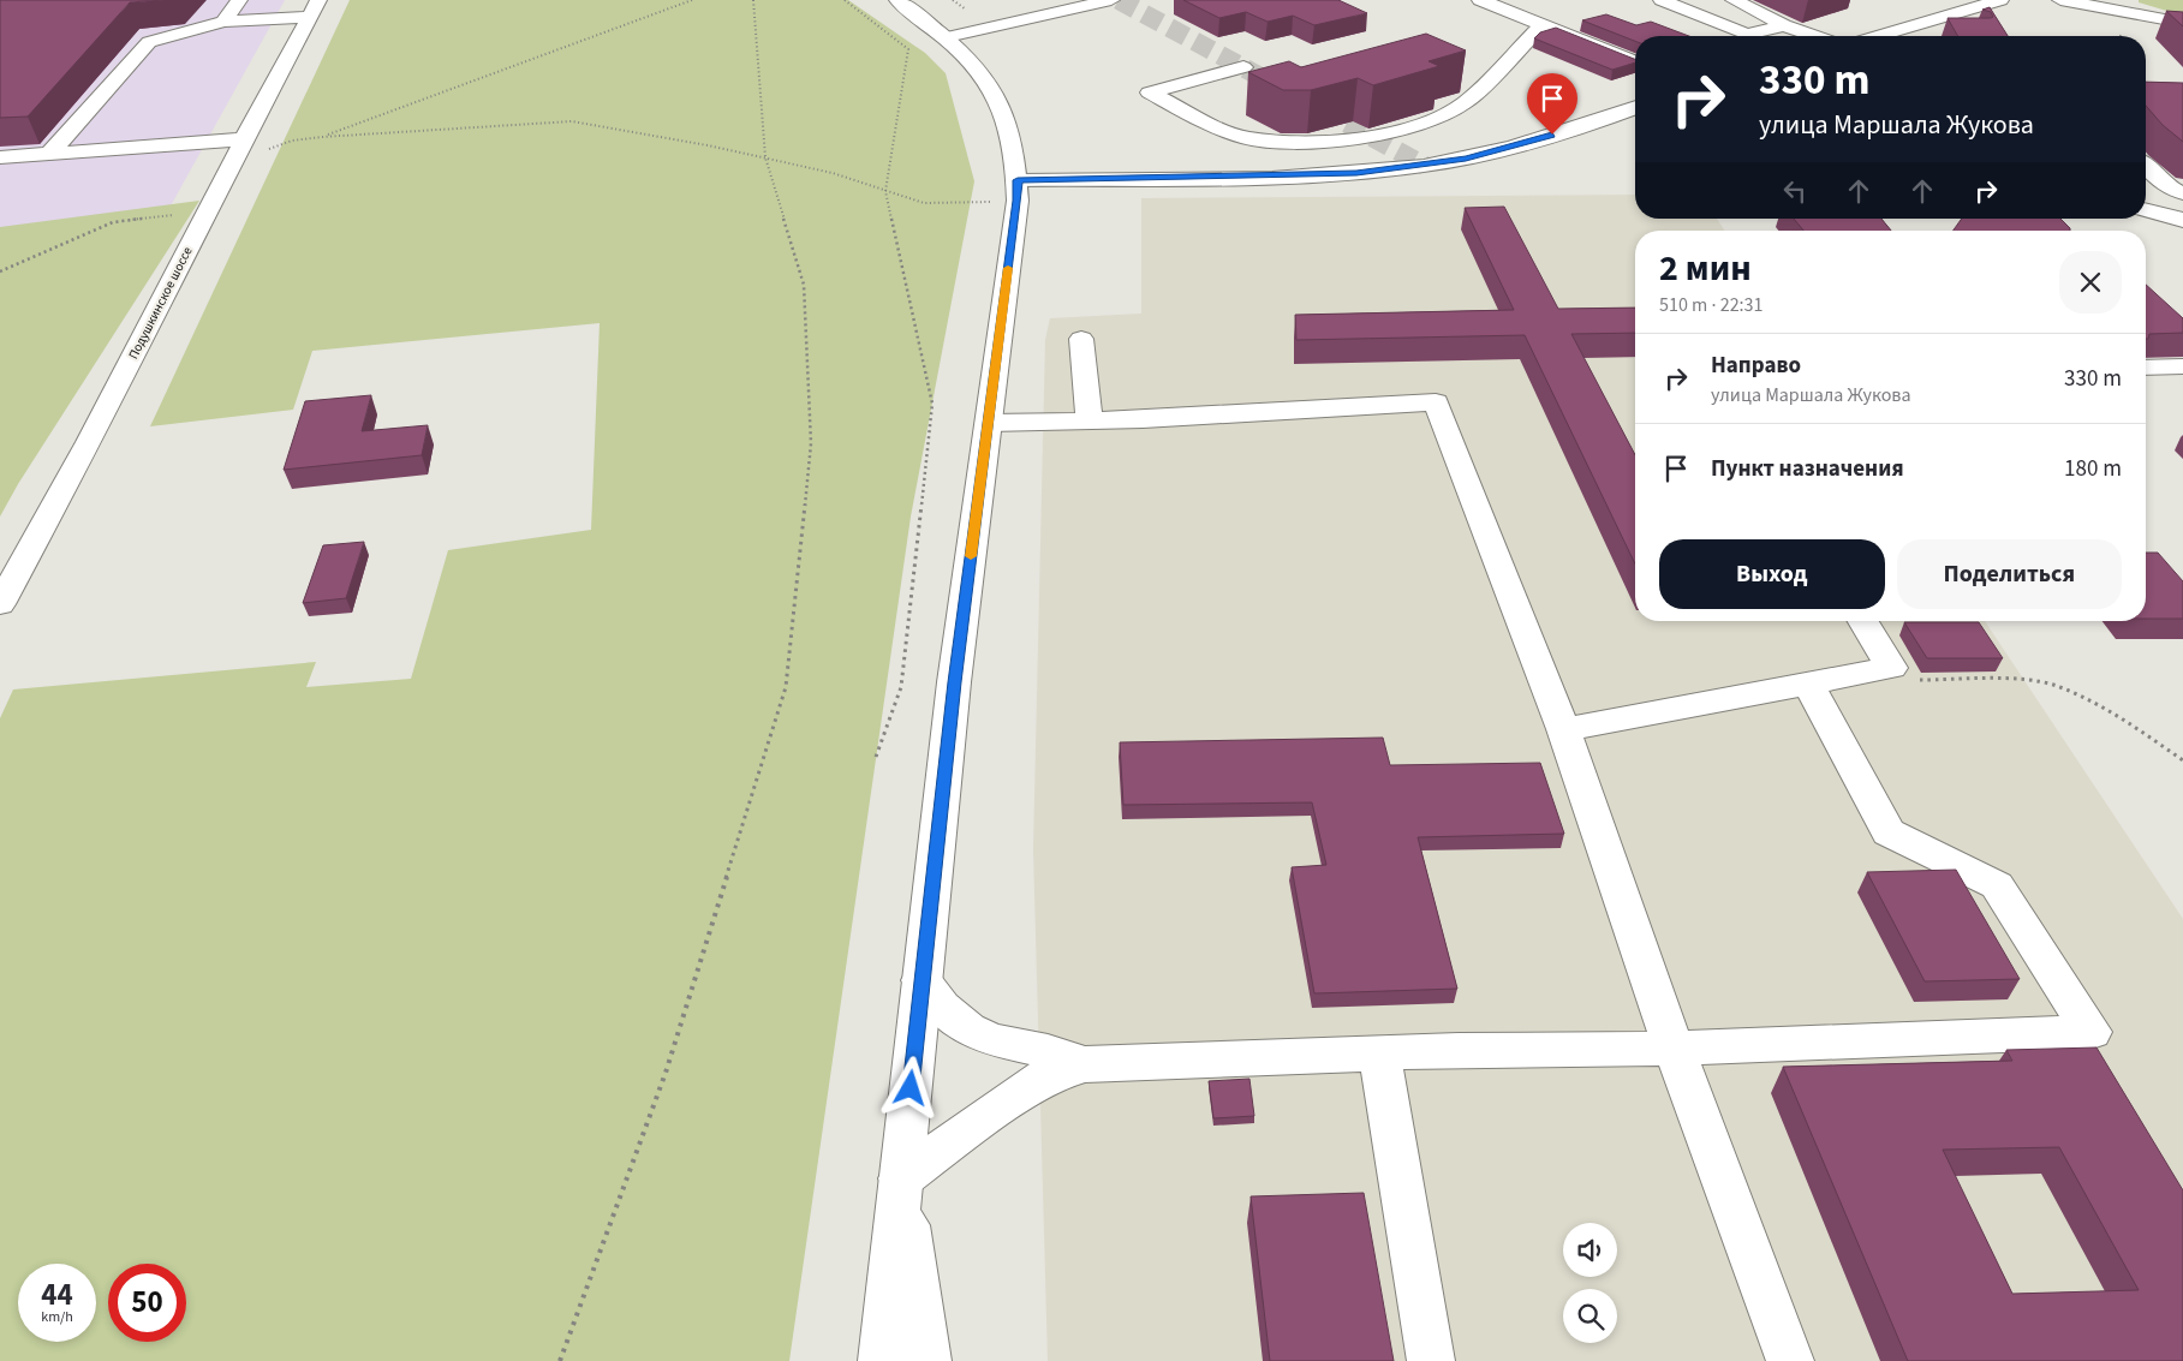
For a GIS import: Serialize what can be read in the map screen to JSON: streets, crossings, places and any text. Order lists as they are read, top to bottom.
{
  "streets": {
    "street": ["Подушкинское шоссе"]
  },
  "page": {
    "turn": ["330 m", "улица Маршала Жукова"],
    "heading": ["2 мин", "510 m · 22:31"],
    "list": [
      {
        "name": "Направо",
        "note": "улица Маршала Жукова",
        "value": "330 m"
      },
      {
        "name": "Пункт назначения",
        "value": "180 m"
      }
    ],
    "buttons": ["Выход", "Поделиться"],
    "speed": "44 km/h",
    "limit": "50"
  }
}
